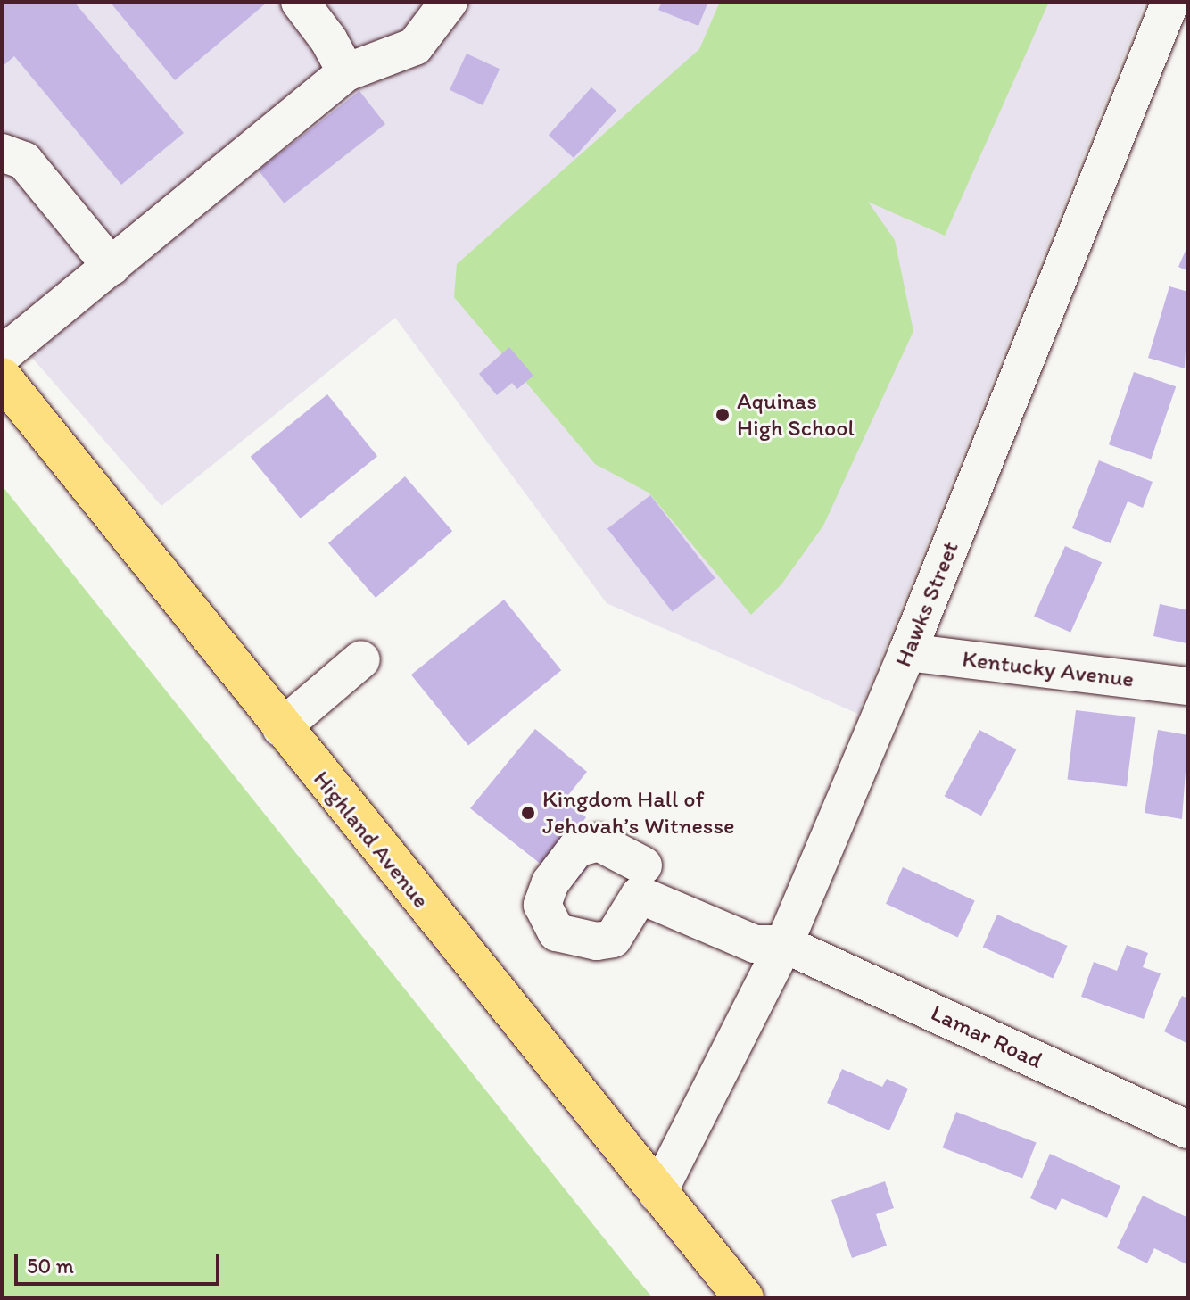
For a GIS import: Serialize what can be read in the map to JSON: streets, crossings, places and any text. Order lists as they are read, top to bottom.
{
  "streets": {
    "main road": ["Highland Avenue"],
    "street": ["Hawks Street", "Kentucky Avenue", "Lamar Road"]
  },
  "crossings": [
    ["Hawks Street", "Kentucky Avenue"],
    ["Hawks Street", "Highland Avenue"],
    ["Hawks Street", "Lamar Road"]
  ],
  "places": ["Aquinas High School", "Kingdom Hall of Jehovah’s Witnesse"],
  "scale_bar": "50 m"
}
